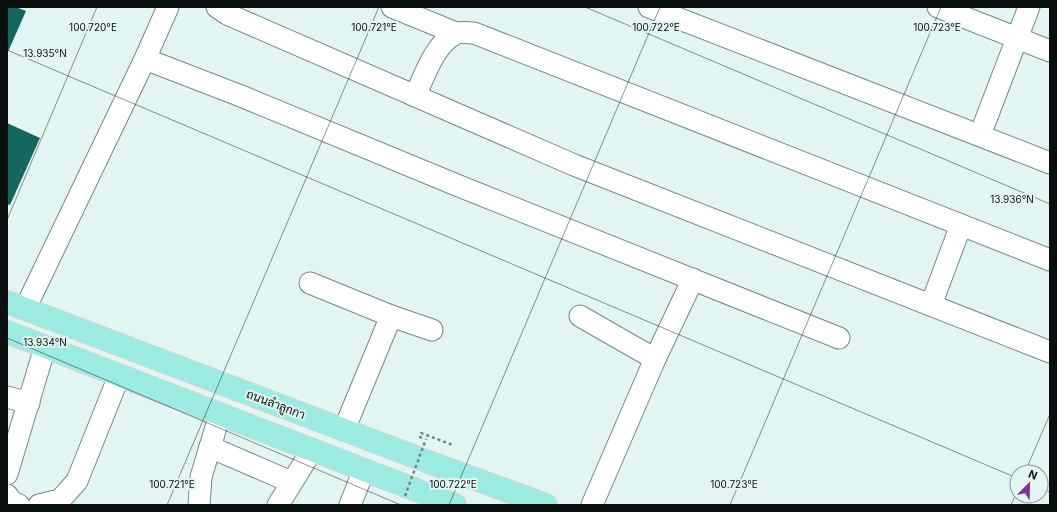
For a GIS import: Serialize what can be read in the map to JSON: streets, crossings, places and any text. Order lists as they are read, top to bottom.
{
  "streets": {
    "main road": ["ถนนลำลูกกา"]
  },
  "north": "top right",
  "coordinates": [
    "100.720°E",
    "100.721°E",
    "100.722°E",
    "100.723°E",
    "13.935°N",
    "13.936°N",
    "13.934°N"
  ]
}
